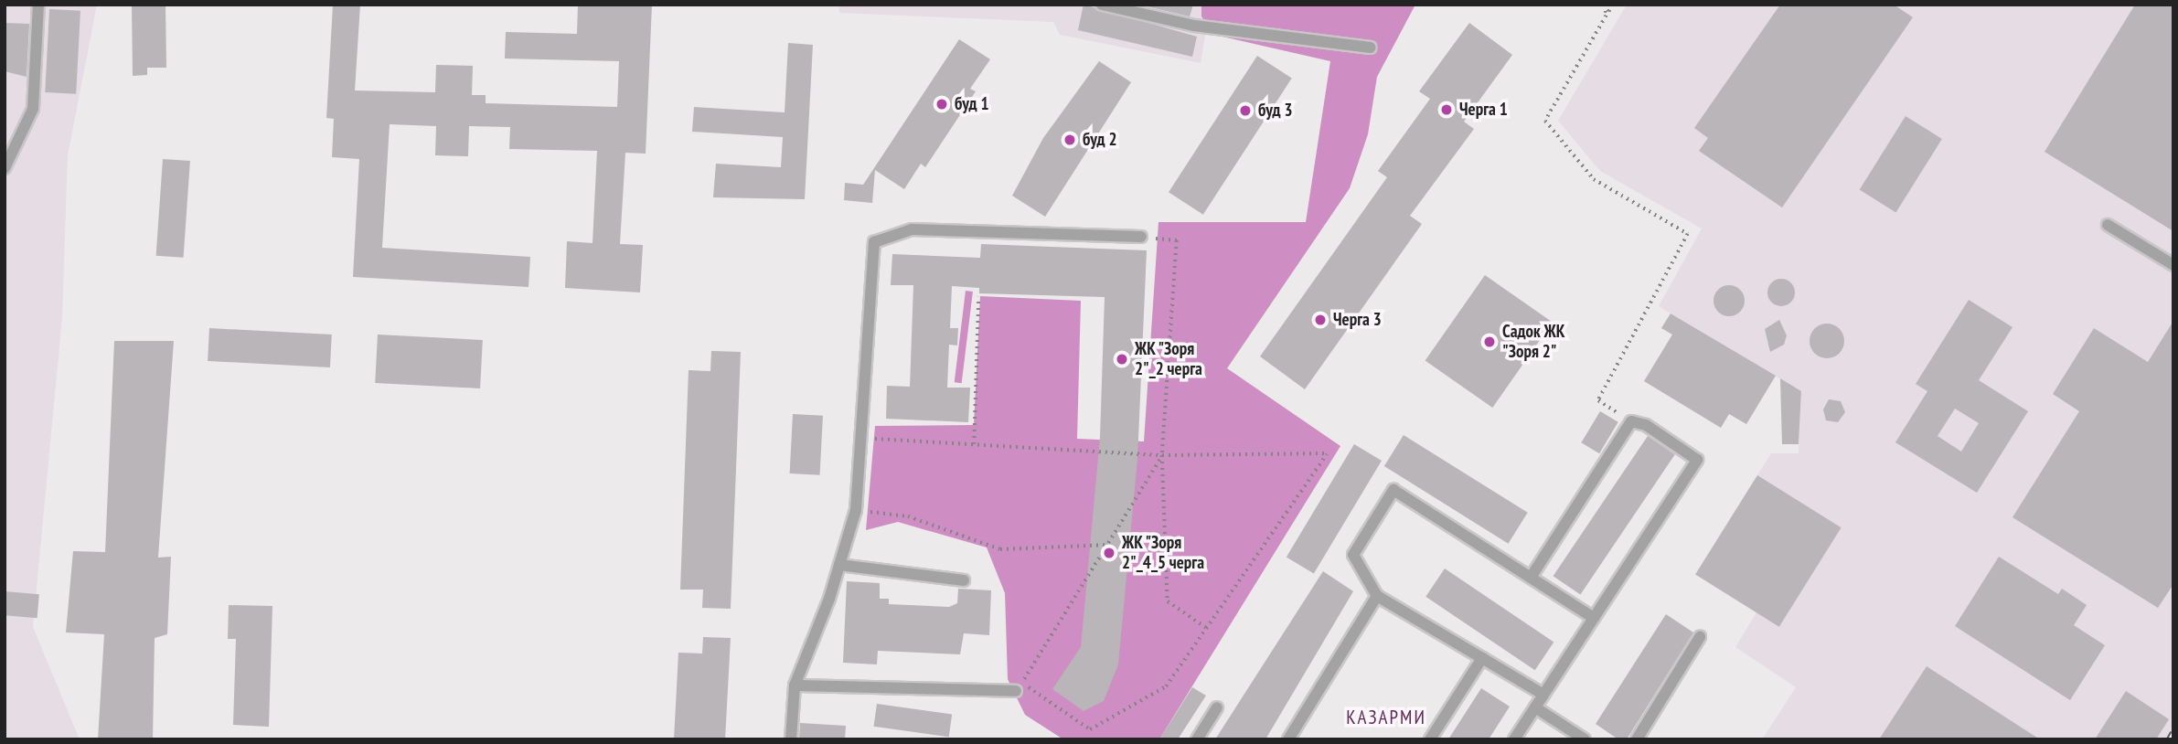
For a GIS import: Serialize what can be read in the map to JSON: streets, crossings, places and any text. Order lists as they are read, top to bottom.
{
  "districts": ["КАЗАРМИ"],
  "places": [
    "буд 1",
    "Черга 1",
    "буд 3",
    "буд 2",
    "Черга 3",
    "Садок ЖК \"Зоря 2\"",
    "ЖК \"Зоря 2\"_2 черга",
    "ЖК \"Зоря 2\"_4_5 черга"
  ]
}
